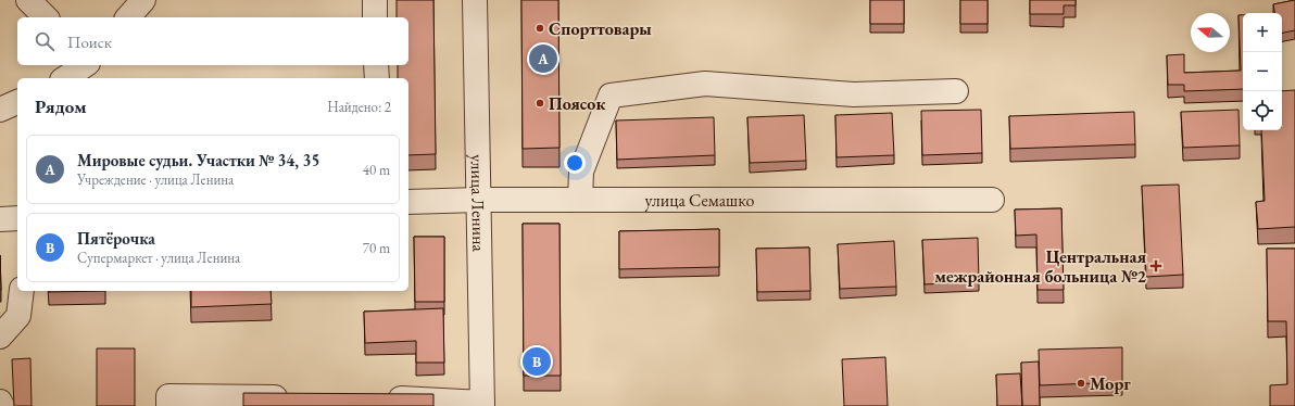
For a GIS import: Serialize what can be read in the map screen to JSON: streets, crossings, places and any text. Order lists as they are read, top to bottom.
{
  "streets": {
    "street": ["улица Семашко", "улица Ленина"]
  },
  "crossings": [
    ["улица Семашко", "улица Ленина"]
  ],
  "places": {
    "other": ["Спорттовары", "Поясок", "Морг"],
    "health": ["Центральная межрайонная больница №2"]
  },
  "north": "left",
  "page": {
    "map_buttons": ["+", "−"],
    "search": "Поиск",
    "pins": ["A", "B"],
    "heading": ["Рядом", "Найдено: 2"],
    "list": [
      {
        "mark": "A",
        "name": "Мировые судьи. Участки № 34, 35",
        "note": "Учреждение · улица Ленина",
        "value": "40 m"
      },
      {
        "mark": "B",
        "name": "Пятёрочка",
        "note": "Супермаркет · улица Ленина",
        "value": "70 m"
      }
    ]
  }
}
